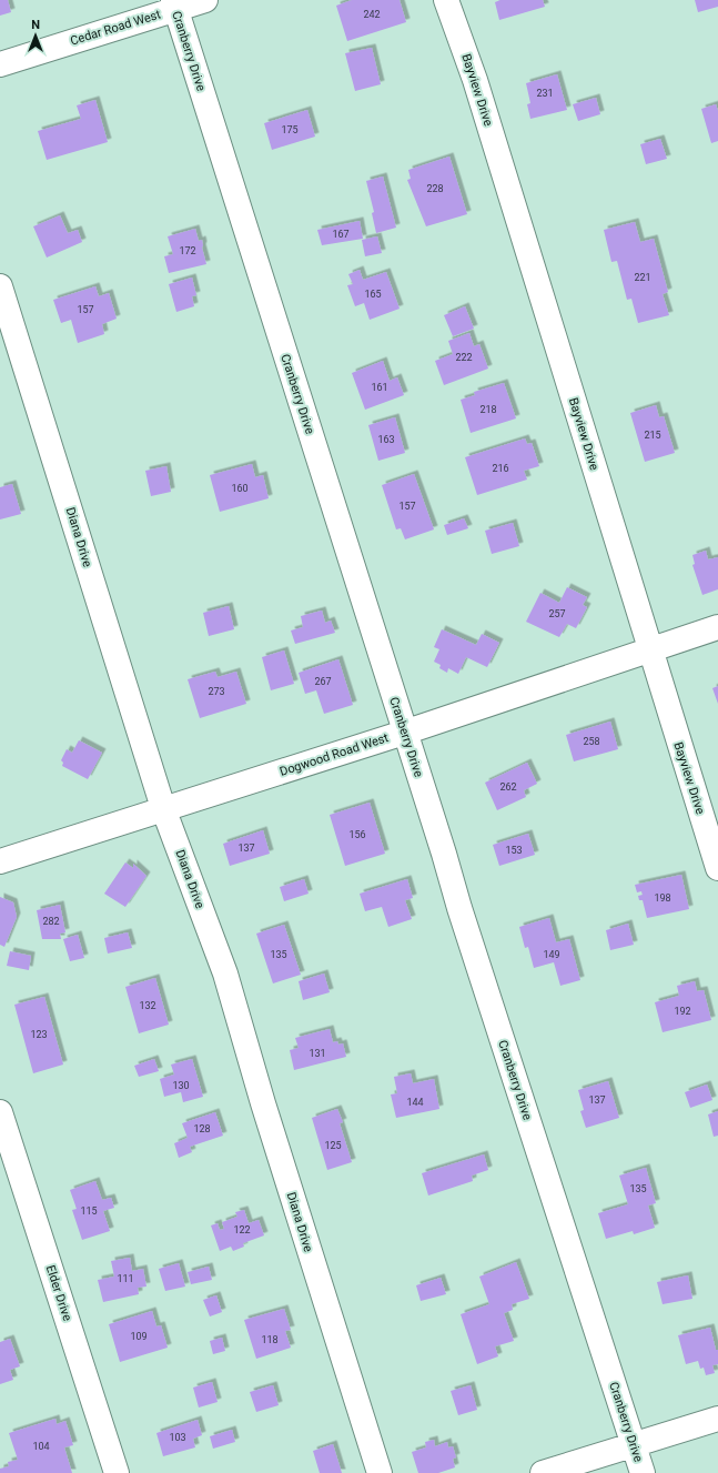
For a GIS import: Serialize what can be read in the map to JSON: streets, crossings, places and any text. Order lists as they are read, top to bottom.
{
  "streets": {
    "street": [
      "Cedar Road West",
      "Cranberry Drive",
      "Bayview Drive",
      "Diana Drive",
      "Dogwood Road West",
      "Elder Drive"
    ]
  },
  "crossings": [
    ["Cedar Road West", "Cranberry Drive"],
    ["Cranberry Drive", "Dogwood Road West"],
    ["Bayview Drive", "Dogwood Road West"],
    ["Diana Drive", "Dogwood Road West"]
  ],
  "house_numbers": [
    "242",
    "231",
    "175",
    "228",
    "167",
    "172",
    "221",
    "165",
    "157",
    "222",
    "161",
    "218",
    "215",
    "163",
    "216",
    "160",
    "157",
    "257",
    "267",
    "273",
    "258",
    "262",
    "156",
    "137",
    "153",
    "198",
    "282",
    "135",
    "149",
    "132",
    "192",
    "123",
    "131",
    "130",
    "137",
    "144",
    "128",
    "125",
    "135",
    "115",
    "122",
    "111",
    "109",
    "118",
    "103",
    "104"
  ],
  "north": "top"
}
